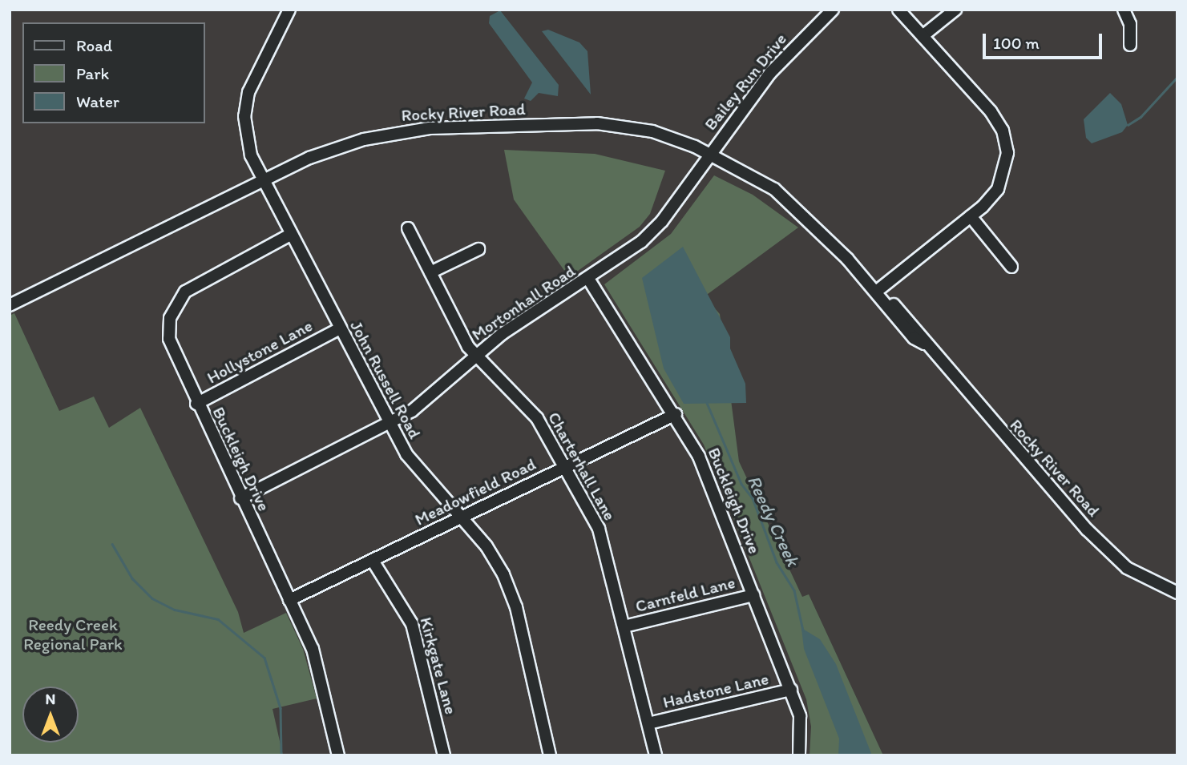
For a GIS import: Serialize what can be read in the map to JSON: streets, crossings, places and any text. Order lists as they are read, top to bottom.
{
  "streets": {
    "street": [
      "Bailey Run Drive",
      "Rocky River Road",
      "Mortonhall Road",
      "Hollystone Lane",
      "John Russell Road",
      "Buckleigh Drive",
      "Charterhall Lane",
      "Meadowfield Road",
      "Carnfeld Lane",
      "Kirkgate Lane",
      "Hadstone Lane"
    ]
  },
  "crossings": [
    ["Bailey Run Drive", "Rocky River Road"],
    ["Bailey Run Drive", "Mortonhall Road"],
    ["Rocky River Road", "Mortonhall Road"],
    ["Rocky River Road", "John Russell Road"],
    ["Mortonhall Road", "John Russell Road"],
    ["Mortonhall Road", "Buckleigh Drive"],
    ["Mortonhall Road", "Charterhall Lane"],
    ["Hollystone Lane", "John Russell Road"],
    ["Hollystone Lane", "Buckleigh Drive"],
    ["John Russell Road", "Buckleigh Drive"],
    ["John Russell Road", "Meadowfield Road"],
    ["Buckleigh Drive", "Meadowfield Road"],
    ["Buckleigh Drive", "Carnfeld Lane"],
    ["Buckleigh Drive", "Hadstone Lane"],
    ["Charterhall Lane", "Meadowfield Road"],
    ["Charterhall Lane", "Carnfeld Lane"],
    ["Charterhall Lane", "Hadstone Lane"],
    ["Meadowfield Road", "Kirkgate Lane"]
  ],
  "water": ["Reedy Creek"],
  "parks": ["Reedy Creek Regional Park"],
  "legend": ["Road", "Park", "Water"],
  "scale_bar": "100 m",
  "north": "top"
}
